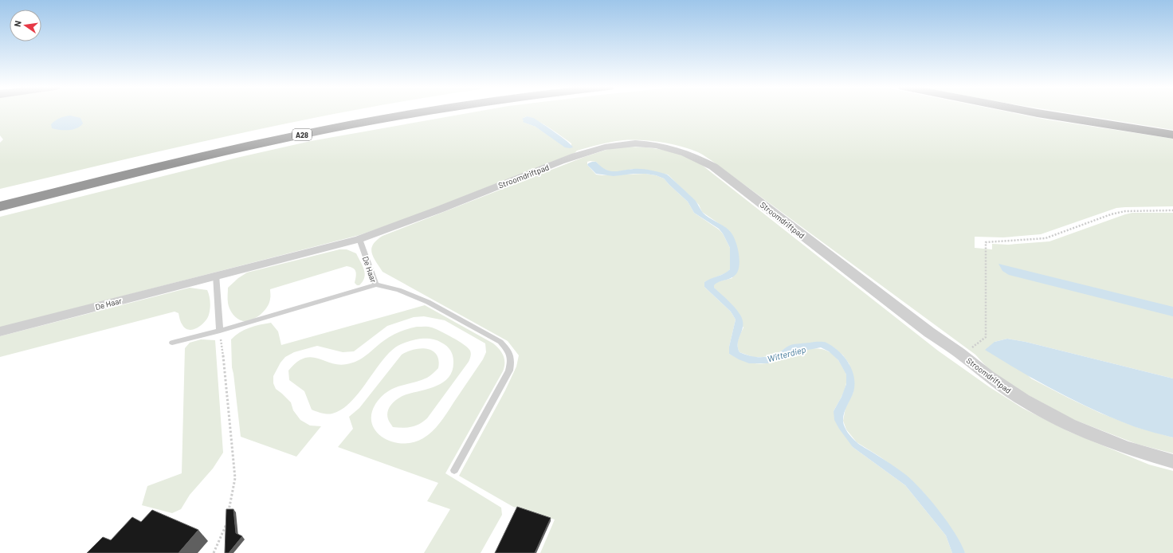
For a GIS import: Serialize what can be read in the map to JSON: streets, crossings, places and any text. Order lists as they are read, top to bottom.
{
  "streets": {
    "highway": ["A28"],
    "street": ["Stroomdriftpad", "De Haar"]
  },
  "crossings": [
    ["Stroomdriftpad", "De Haar"]
  ],
  "water": ["Witterdiep"],
  "north": "left"
}
